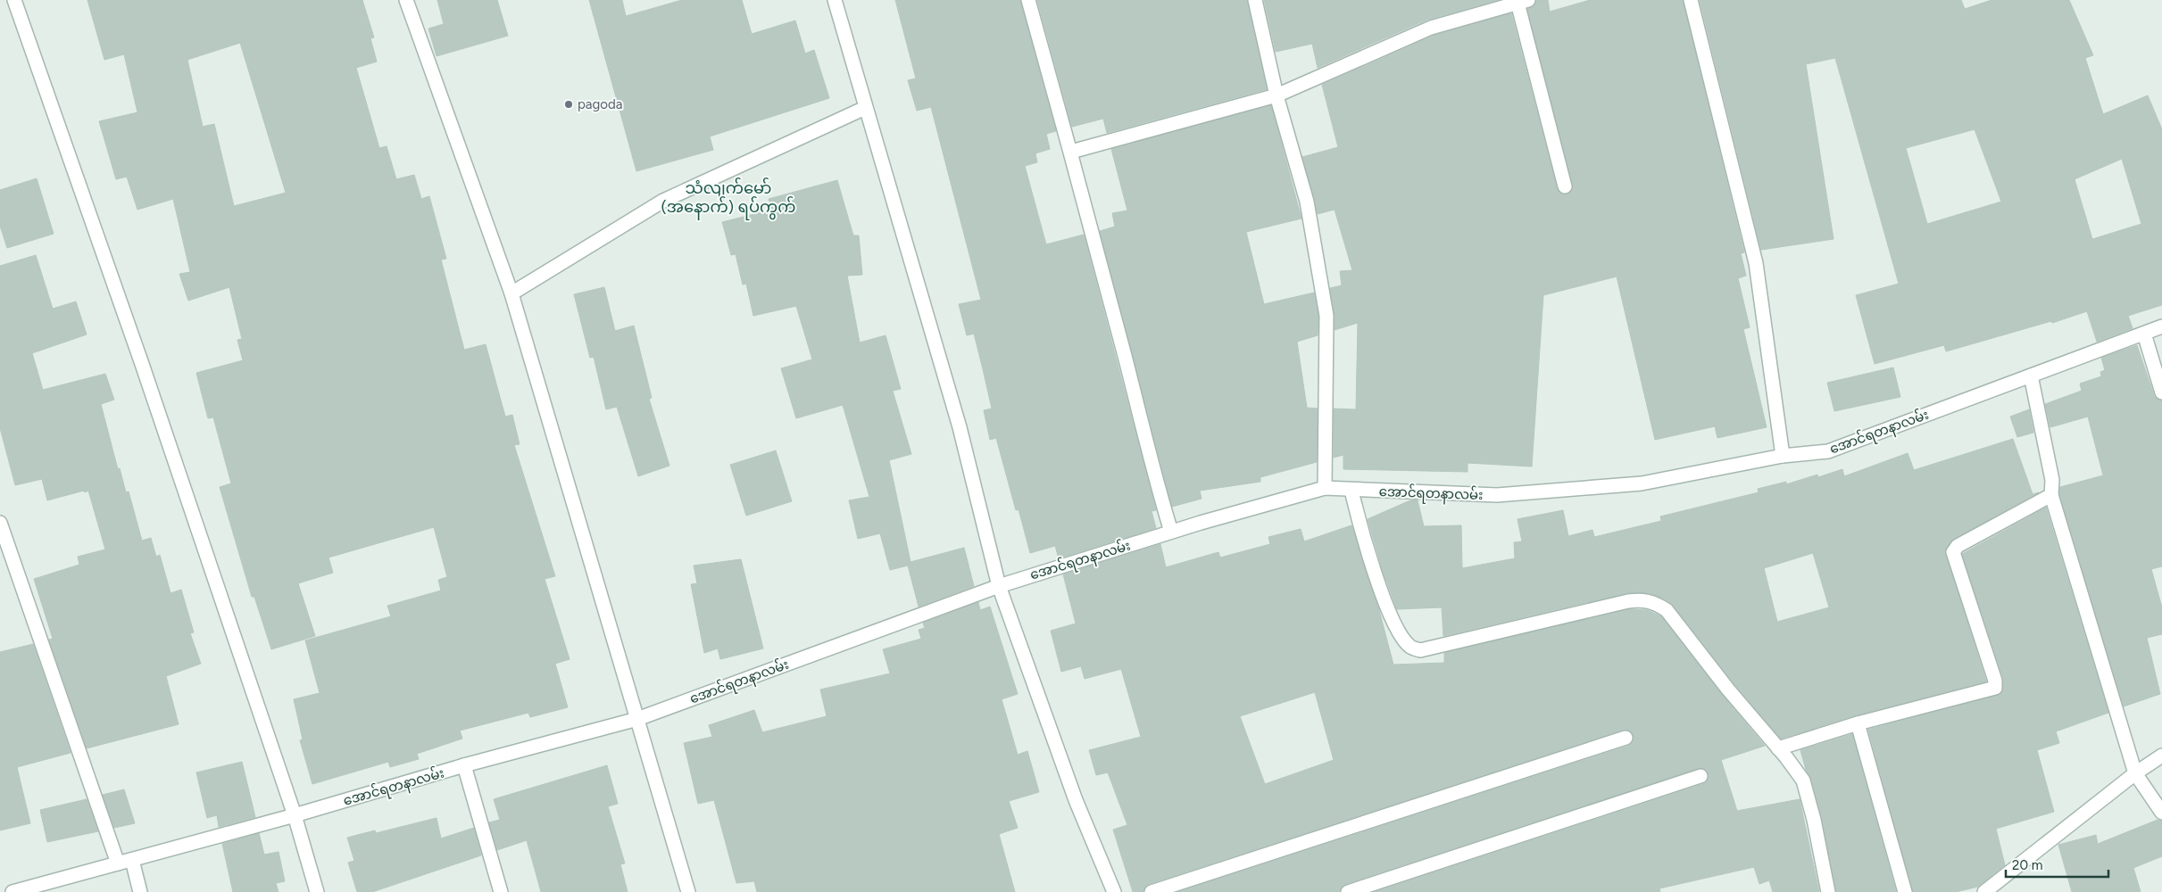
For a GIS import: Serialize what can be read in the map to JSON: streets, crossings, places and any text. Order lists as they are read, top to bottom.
{
  "streets": {
    "street": ["အောင်ရတနာလမ်း"]
  },
  "districts": ["သံလျက်မော် (အနောက်) ရပ်ကွက်"],
  "places": ["pagoda"],
  "scale_bar": "20 m"
}
